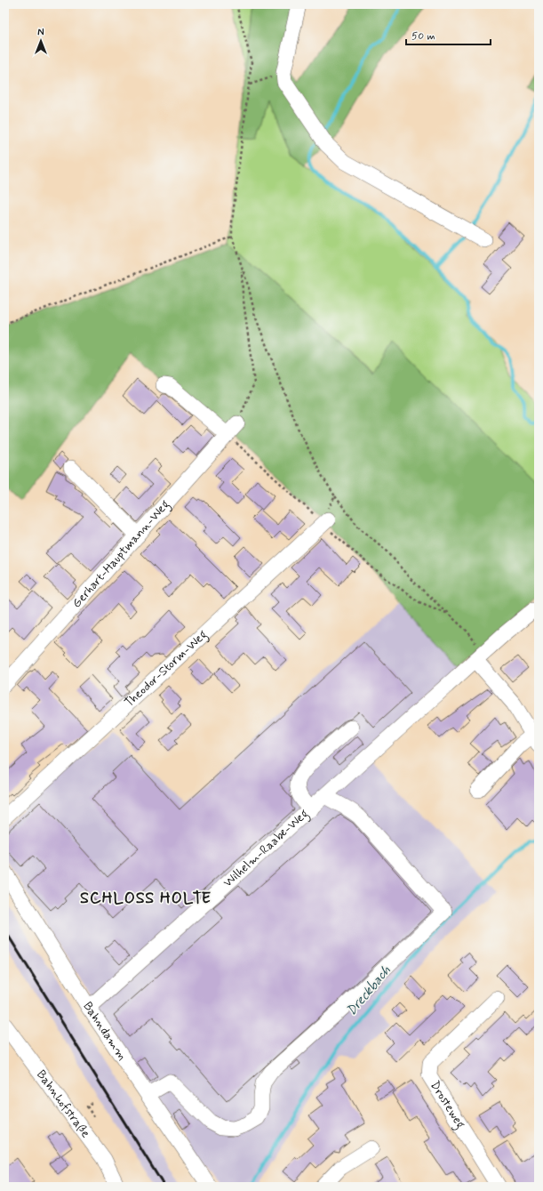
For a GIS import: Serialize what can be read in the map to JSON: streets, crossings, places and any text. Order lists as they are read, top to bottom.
{
  "streets": {
    "street": [
      "Gerhart-Hauptmann-Weg",
      "Theodor-Storm-Weg",
      "Wilhelm-Raabe-Weg",
      "Bahndamm",
      "Bahnhofstraße",
      "Drosteweg"
    ]
  },
  "crossings": [
    ["Wilhelm-Raabe-Weg", "Bahndamm"]
  ],
  "districts": ["SCHLOSS HOLTE"],
  "water": ["Dreckbach"],
  "scale_bar": "50 m",
  "north": "top"
}
